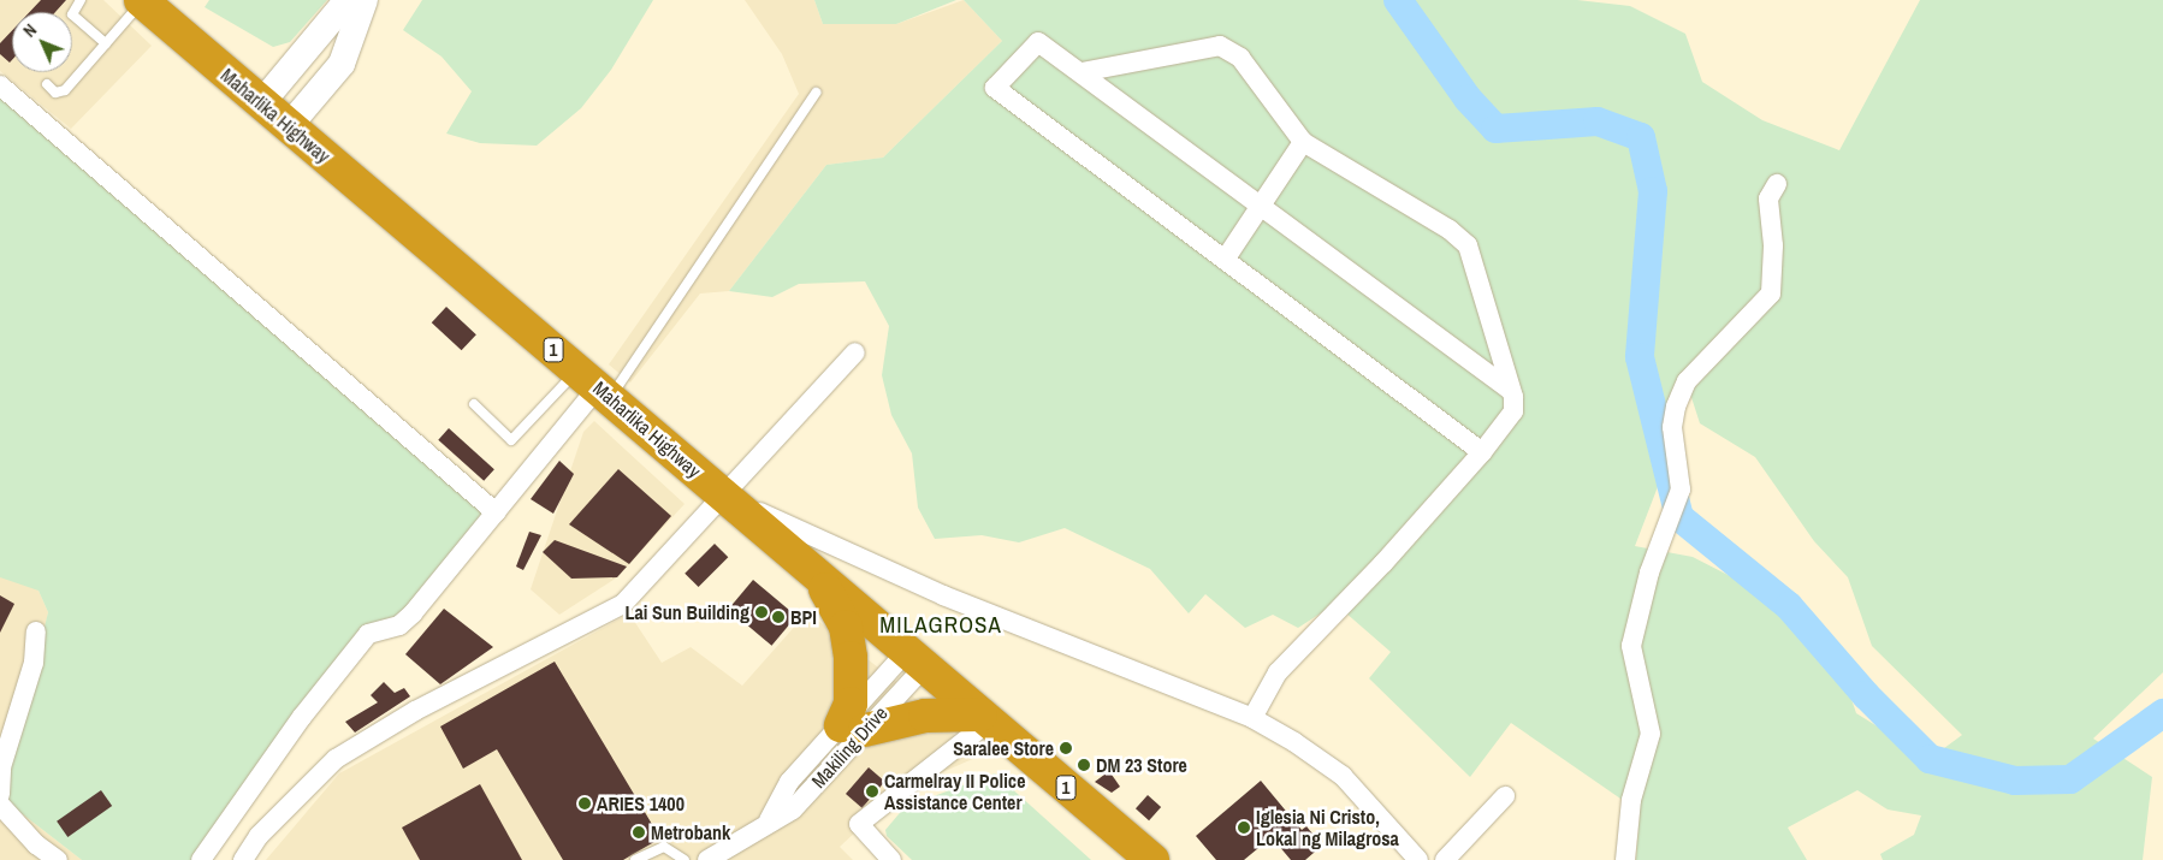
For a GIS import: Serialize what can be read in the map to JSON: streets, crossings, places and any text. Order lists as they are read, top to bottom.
{
  "streets": {
    "highway": ["Maharlika Highway", "1"],
    "street": ["Makiling Drive"]
  },
  "crossings": [
    ["Maharlika Highway", "Makiling Drive"]
  ],
  "districts": ["MILAGROSA"],
  "places": [
    "Lai Sun Building",
    "BPI",
    "Saralee Store",
    "DM 23 Store",
    "Carmelray II Police Assistance Center",
    "ARIES 1400",
    "Iglesia Ni Cristo, Lokal ng Milagrosa",
    "Metrobank"
  ],
  "north": "top left"
}
